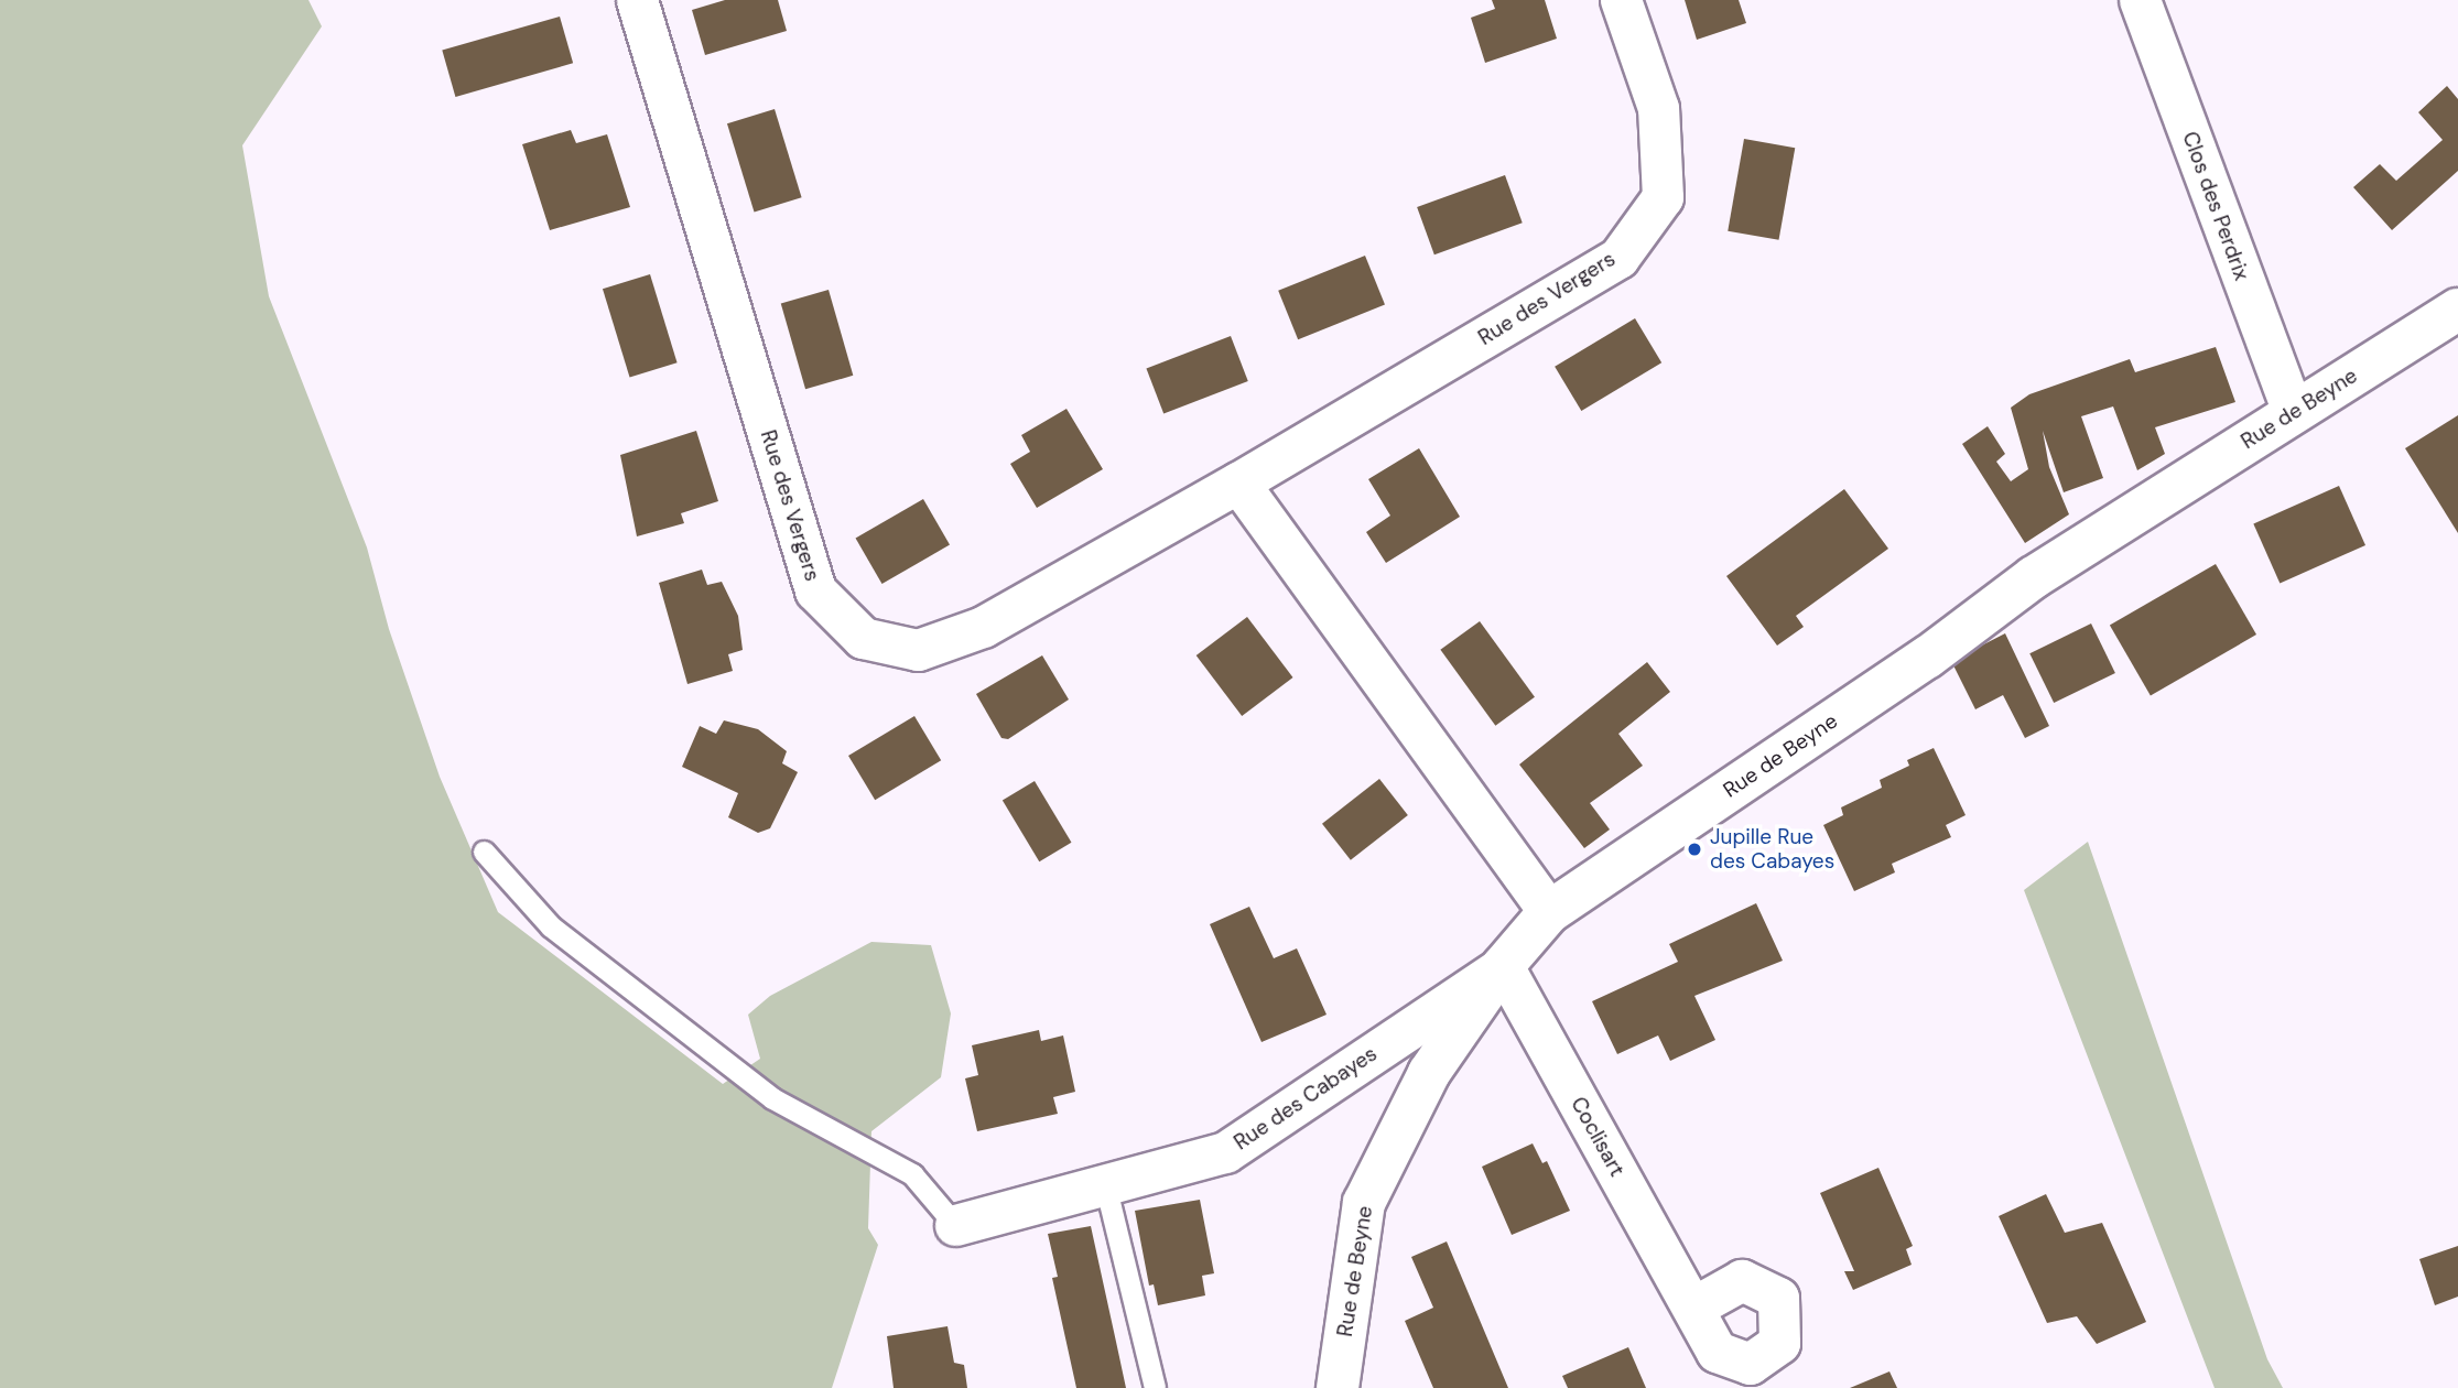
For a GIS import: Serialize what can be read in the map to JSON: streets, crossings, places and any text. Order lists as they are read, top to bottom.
{
  "streets": {
    "street": [
      "Clos des Perdrix",
      "Rue des Vergers",
      "Rue de Beyne",
      "Rue des Cabayes",
      "Coclisart"
    ]
  },
  "crossings": [
    ["Clos des Perdrix", "Rue de Beyne"],
    ["Rue de Beyne", "Rue des Cabayes"],
    ["Rue de Beyne", "Coclisart"],
    ["Rue des Cabayes", "Coclisart"]
  ],
  "places": ["Jupille Rue des Cabayes"]
}
